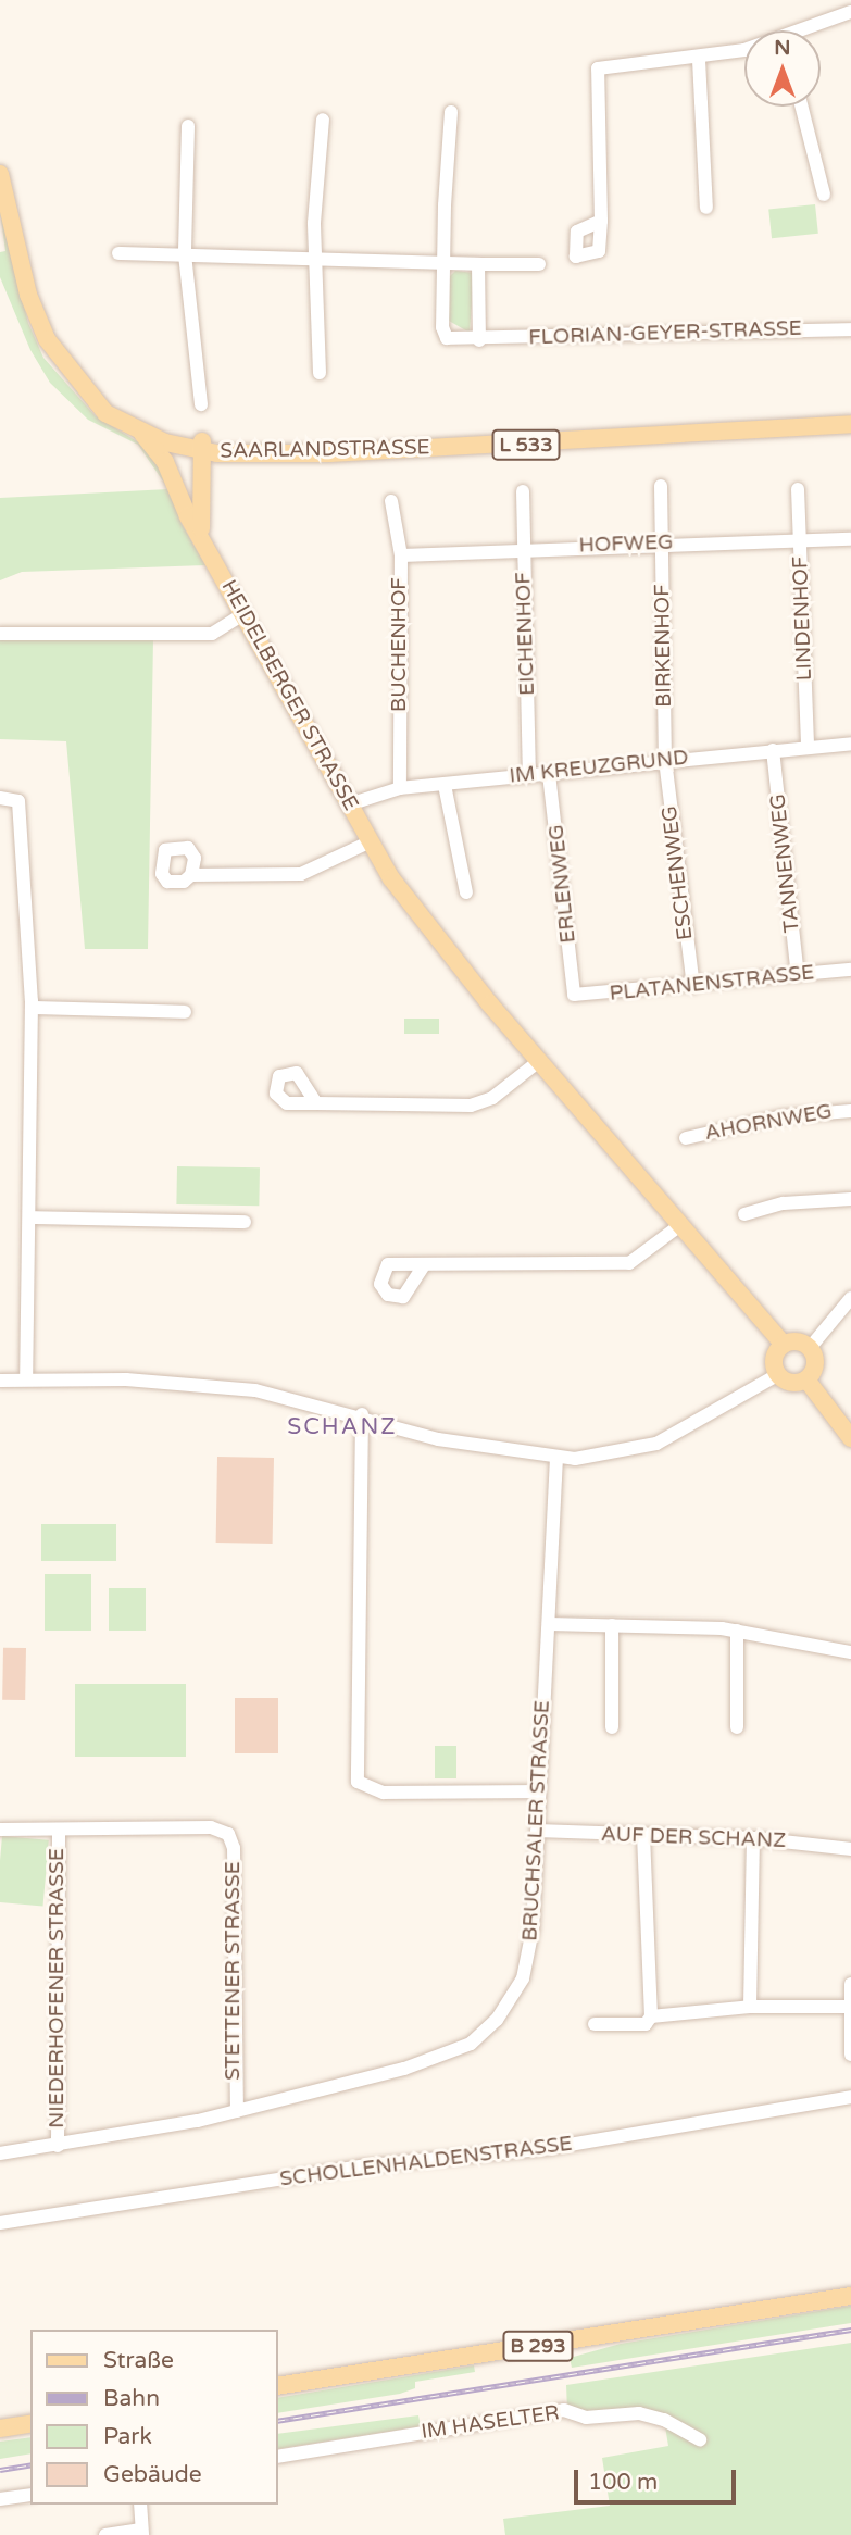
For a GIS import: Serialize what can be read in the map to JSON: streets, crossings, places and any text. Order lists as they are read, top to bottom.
{
  "streets": {
    "main road": [
      "L 533",
      "SAARLANDSTRASSE",
      "HEIDELBERGER STRASSE",
      "B 293"
    ],
    "street": [
      "FLORIAN-GEYER-STRASSE",
      "HOFWEG",
      "LINDENHOF",
      "EICHENHOF",
      "BUCHENHOF",
      "BIRKENHOF",
      "IM KREUZGRUND",
      "TANNENWEG",
      "ESCHENWEG",
      "ERLENWEG",
      "PLATANENSTRASSE",
      "AHORNWEG",
      "BRUCHSALER STRASSE",
      "AUF DER SCHANZ",
      "STETTENER STRASSE",
      "NIEDERHOFENER STRASSE",
      "SCHOLLENHALDENSTRASSE",
      "IM HASELTER"
    ]
  },
  "crossings": [
    ["L 533", "SAARLANDSTRASSE"],
    ["SAARLANDSTRASSE", "HEIDELBERGER STRASSE"],
    ["HOFWEG", "LINDENHOF"],
    ["HOFWEG", "EICHENHOF"],
    ["HOFWEG", "BUCHENHOF"],
    ["HOFWEG", "BIRKENHOF"],
    ["LINDENHOF", "IM KREUZGRUND"],
    ["EICHENHOF", "IM KREUZGRUND"],
    ["BUCHENHOF", "IM KREUZGRUND"],
    ["BIRKENHOF", "IM KREUZGRUND"],
    ["BIRKENHOF", "ESCHENWEG"],
    ["HEIDELBERGER STRASSE", "IM KREUZGRUND"],
    ["IM KREUZGRUND", "TANNENWEG"],
    ["IM KREUZGRUND", "ESCHENWEG"],
    ["IM KREUZGRUND", "ERLENWEG"],
    ["TANNENWEG", "PLATANENSTRASSE"],
    ["ESCHENWEG", "PLATANENSTRASSE"],
    ["ERLENWEG", "PLATANENSTRASSE"],
    ["BRUCHSALER STRASSE", "AUF DER SCHANZ"],
    ["BRUCHSALER STRASSE", "STETTENER STRASSE"],
    ["BRUCHSALER STRASSE", "NIEDERHOFENER STRASSE"],
    ["STETTENER STRASSE", "NIEDERHOFENER STRASSE"]
  ],
  "districts": ["SCHANZ"],
  "legend": [
    "Straße",
    "Bahn",
    "Park",
    "Gebäude"
  ],
  "scale_bar": "100 m",
  "north": "top"
}
